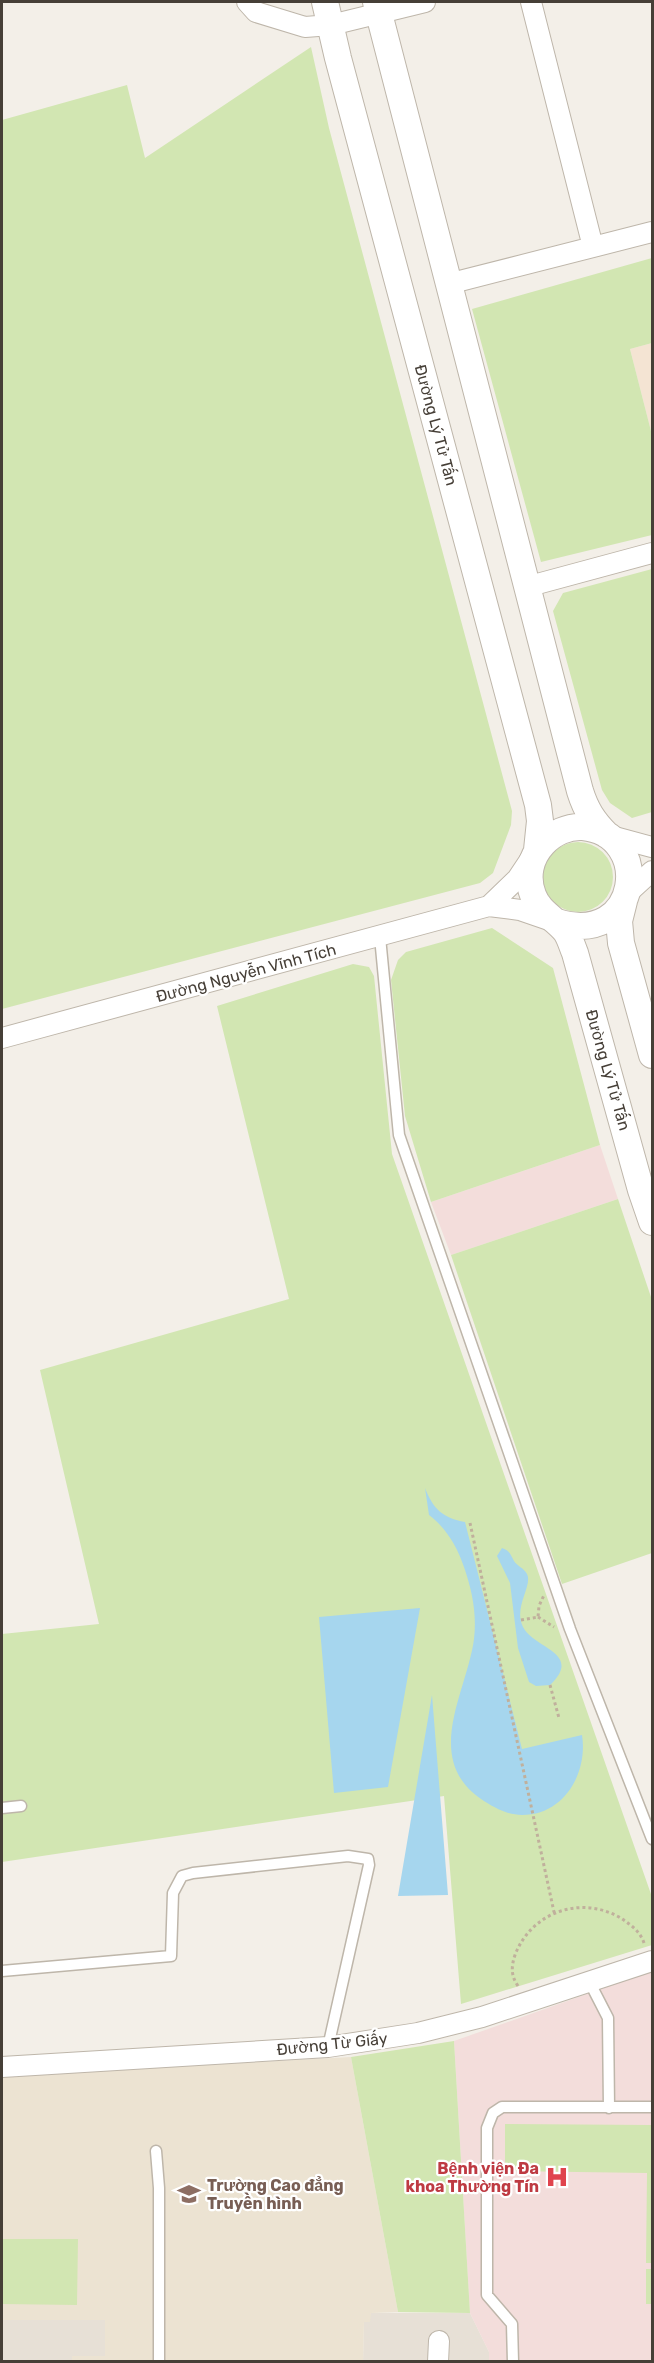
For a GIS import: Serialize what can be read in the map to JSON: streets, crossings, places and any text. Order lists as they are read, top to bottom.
{
  "streets": {
    "street": ["Đường Lý Tử Tấn", "Đường Nguyễn Vĩnh Tích", "Đường Từ Giấy"]
  },
  "places": {
    "hospital": ["Bệnh viện Đa khoa Thường Tín"],
    "school or university": ["Trường Cao đẳng Truyền hình"]
  }
}
